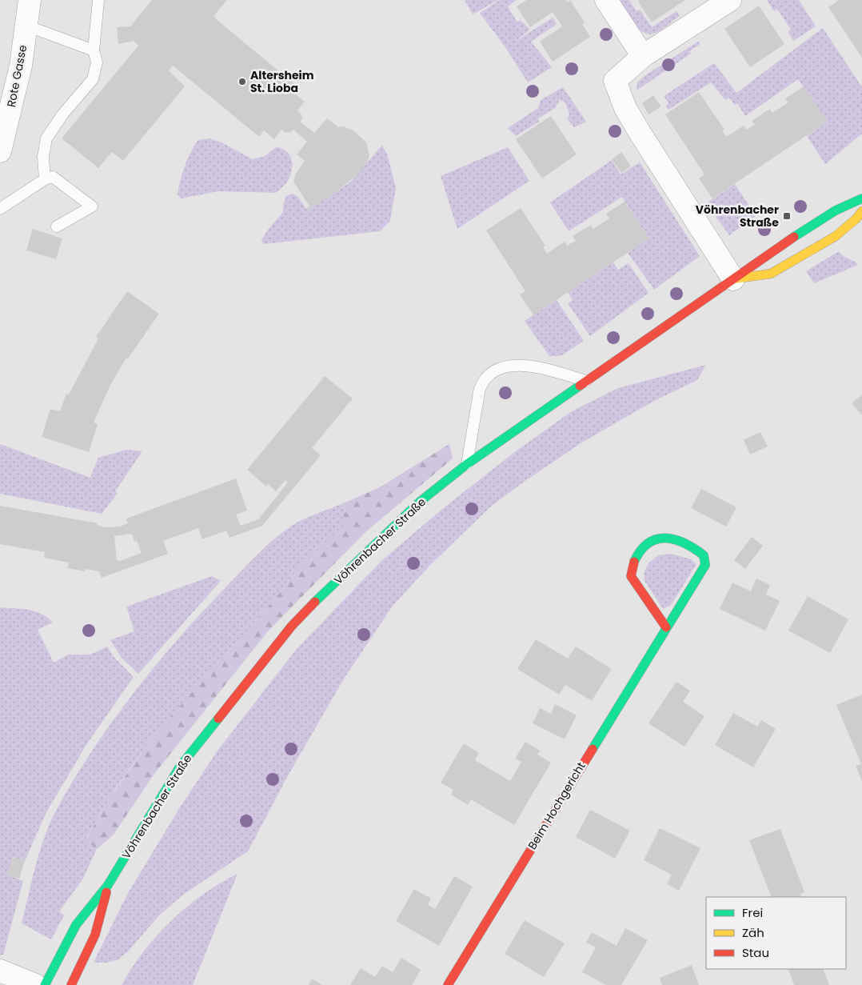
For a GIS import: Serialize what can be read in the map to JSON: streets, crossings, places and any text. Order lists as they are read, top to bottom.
{
  "streets": {
    "street": ["Rote Gasse", "Vöhrenbacher Straße", "Beim Hochgericht"]
  },
  "places": {
    "other": ["Altersheim St. Lioba"],
    "transit": ["Vöhrenbacher Straße"]
  },
  "legend": ["Frei", "Zäh", "Stau"]
}
